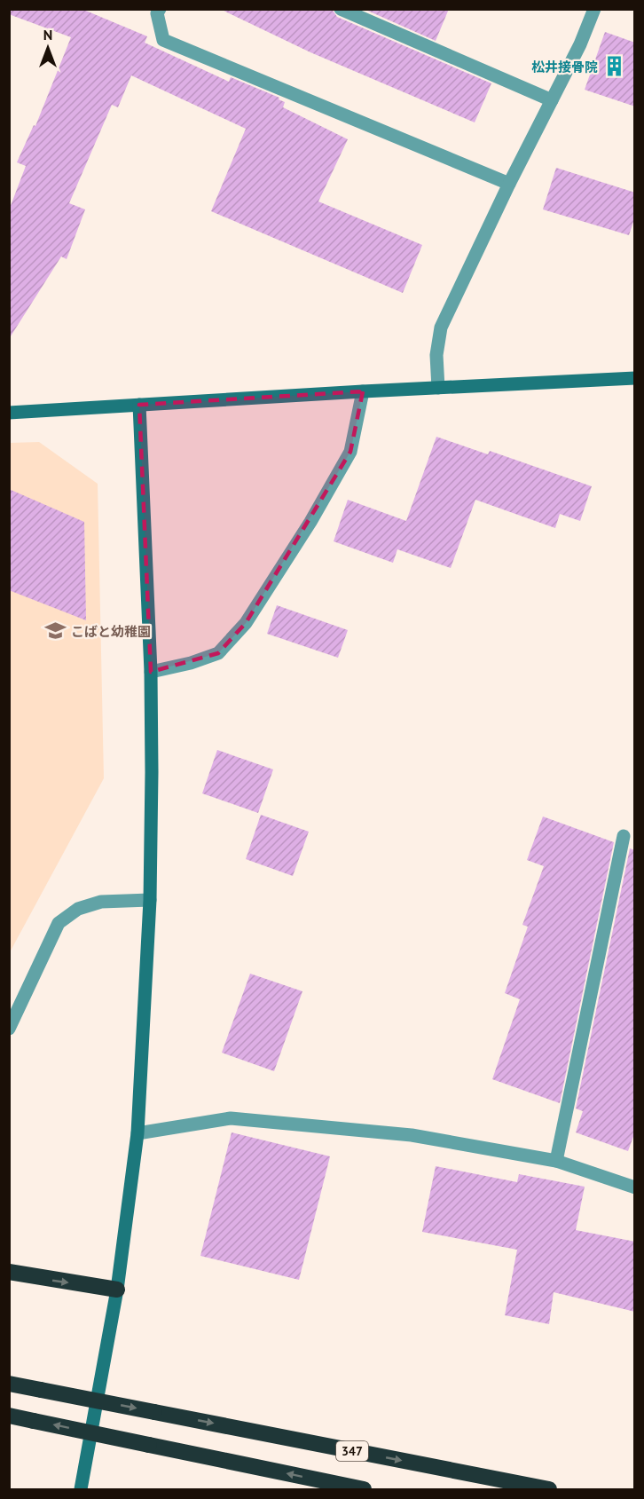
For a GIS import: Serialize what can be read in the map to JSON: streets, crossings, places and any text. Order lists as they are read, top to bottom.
{
  "streets": {
    "highway": ["347"]
  },
  "places": {
    "building": ["松井接骨院"],
    "school or university": ["こばと幼稚園"]
  },
  "north": "top"
}
